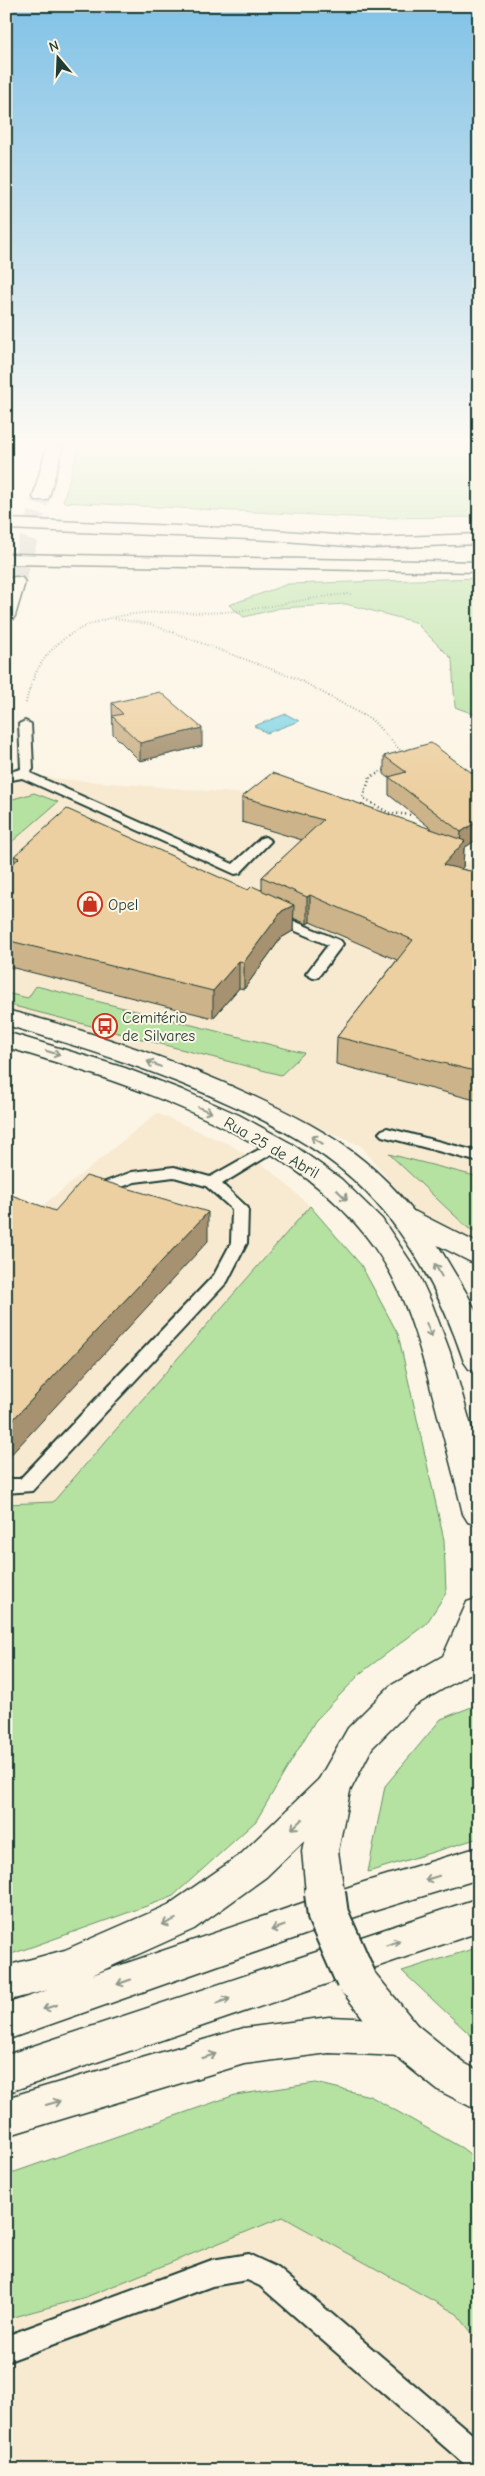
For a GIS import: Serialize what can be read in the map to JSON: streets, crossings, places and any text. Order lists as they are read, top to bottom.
{
  "streets": {
    "main road": ["Rua 25 de Abril"]
  },
  "places": {
    "shop": ["Opel"],
    "bus stop": ["Cemitério de Silvares"]
  },
  "north": "top"
}
